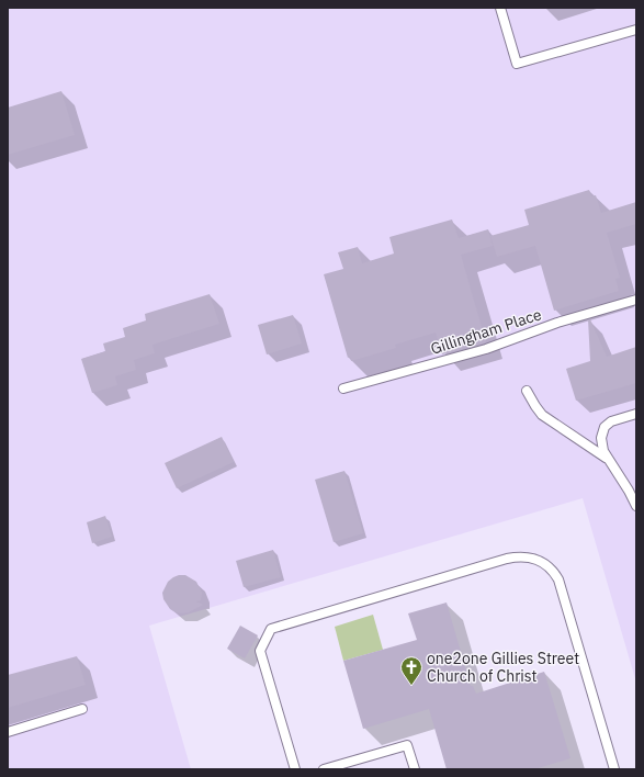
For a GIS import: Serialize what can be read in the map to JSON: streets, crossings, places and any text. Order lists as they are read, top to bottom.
{
  "streets": {
    "lane": ["Gillingham Place"]
  },
  "places": {
    "church": ["one2one Gillies Street Church of Christ"]
  }
}
